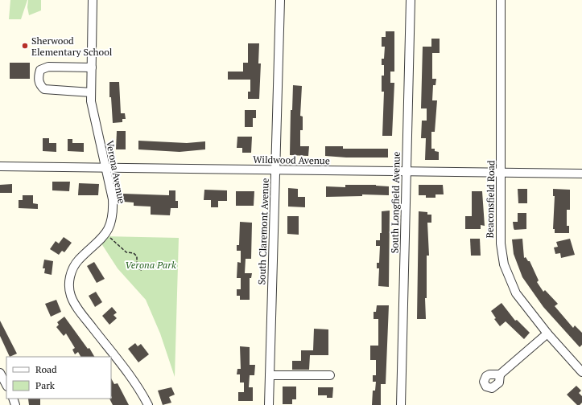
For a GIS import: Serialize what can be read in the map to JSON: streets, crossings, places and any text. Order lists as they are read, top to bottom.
{
  "streets": {
    "street": [
      "Wildwood Avenue",
      "Verona Avenue",
      "Beaconsfield Road",
      "South Longfield Avenue",
      "South Claremont Avenue"
    ]
  },
  "crossings": [
    ["Wildwood Avenue", "Verona Avenue"],
    ["Wildwood Avenue", "Beaconsfield Road"],
    ["Wildwood Avenue", "South Longfield Avenue"],
    ["Wildwood Avenue", "South Claremont Avenue"]
  ],
  "parks": ["Verona Park"],
  "places": ["Sherwood Elementary School"],
  "legend": ["Road", "Park"]
}
